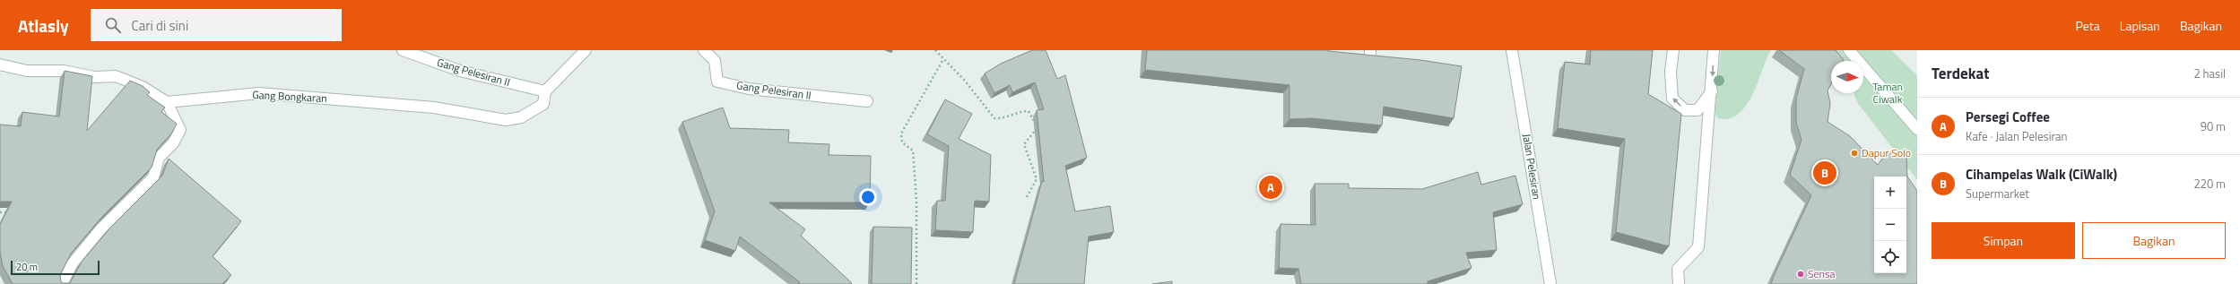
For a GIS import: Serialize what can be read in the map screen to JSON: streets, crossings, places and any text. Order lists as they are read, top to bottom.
{
  "streets": {
    "street": ["Gang Pelesiran II", "Gang Bongkaran", "Jalan Pelesiran"]
  },
  "crossings": [
    ["Gang Pelesiran II", "Gang Bongkaran"]
  ],
  "parks": ["Taman Ciwalk"],
  "places": ["Dapur Solo", "Sensa"],
  "scale_bar": "20 m",
  "north": "right",
  "page": {
    "header": "Atlasly",
    "search": "Cari di sini",
    "nav": ["Peta", "Lapisan", "Bagikan"],
    "heading": ["Terdekat", "2 hasil"],
    "list": [
      {
        "mark": "A",
        "name": "Persegi Coffee",
        "note": "Kafe · Jalan Pelesiran",
        "value": "90 m"
      },
      {
        "mark": "B",
        "name": "Cihampelas Walk (CiWalk)",
        "note": "Supermarket",
        "value": "220 m"
      }
    ],
    "pins": ["B", "A"],
    "map_buttons": ["+", "−"],
    "buttons": ["Simpan", "Bagikan"],
    "scale": "20 m"
  }
}
